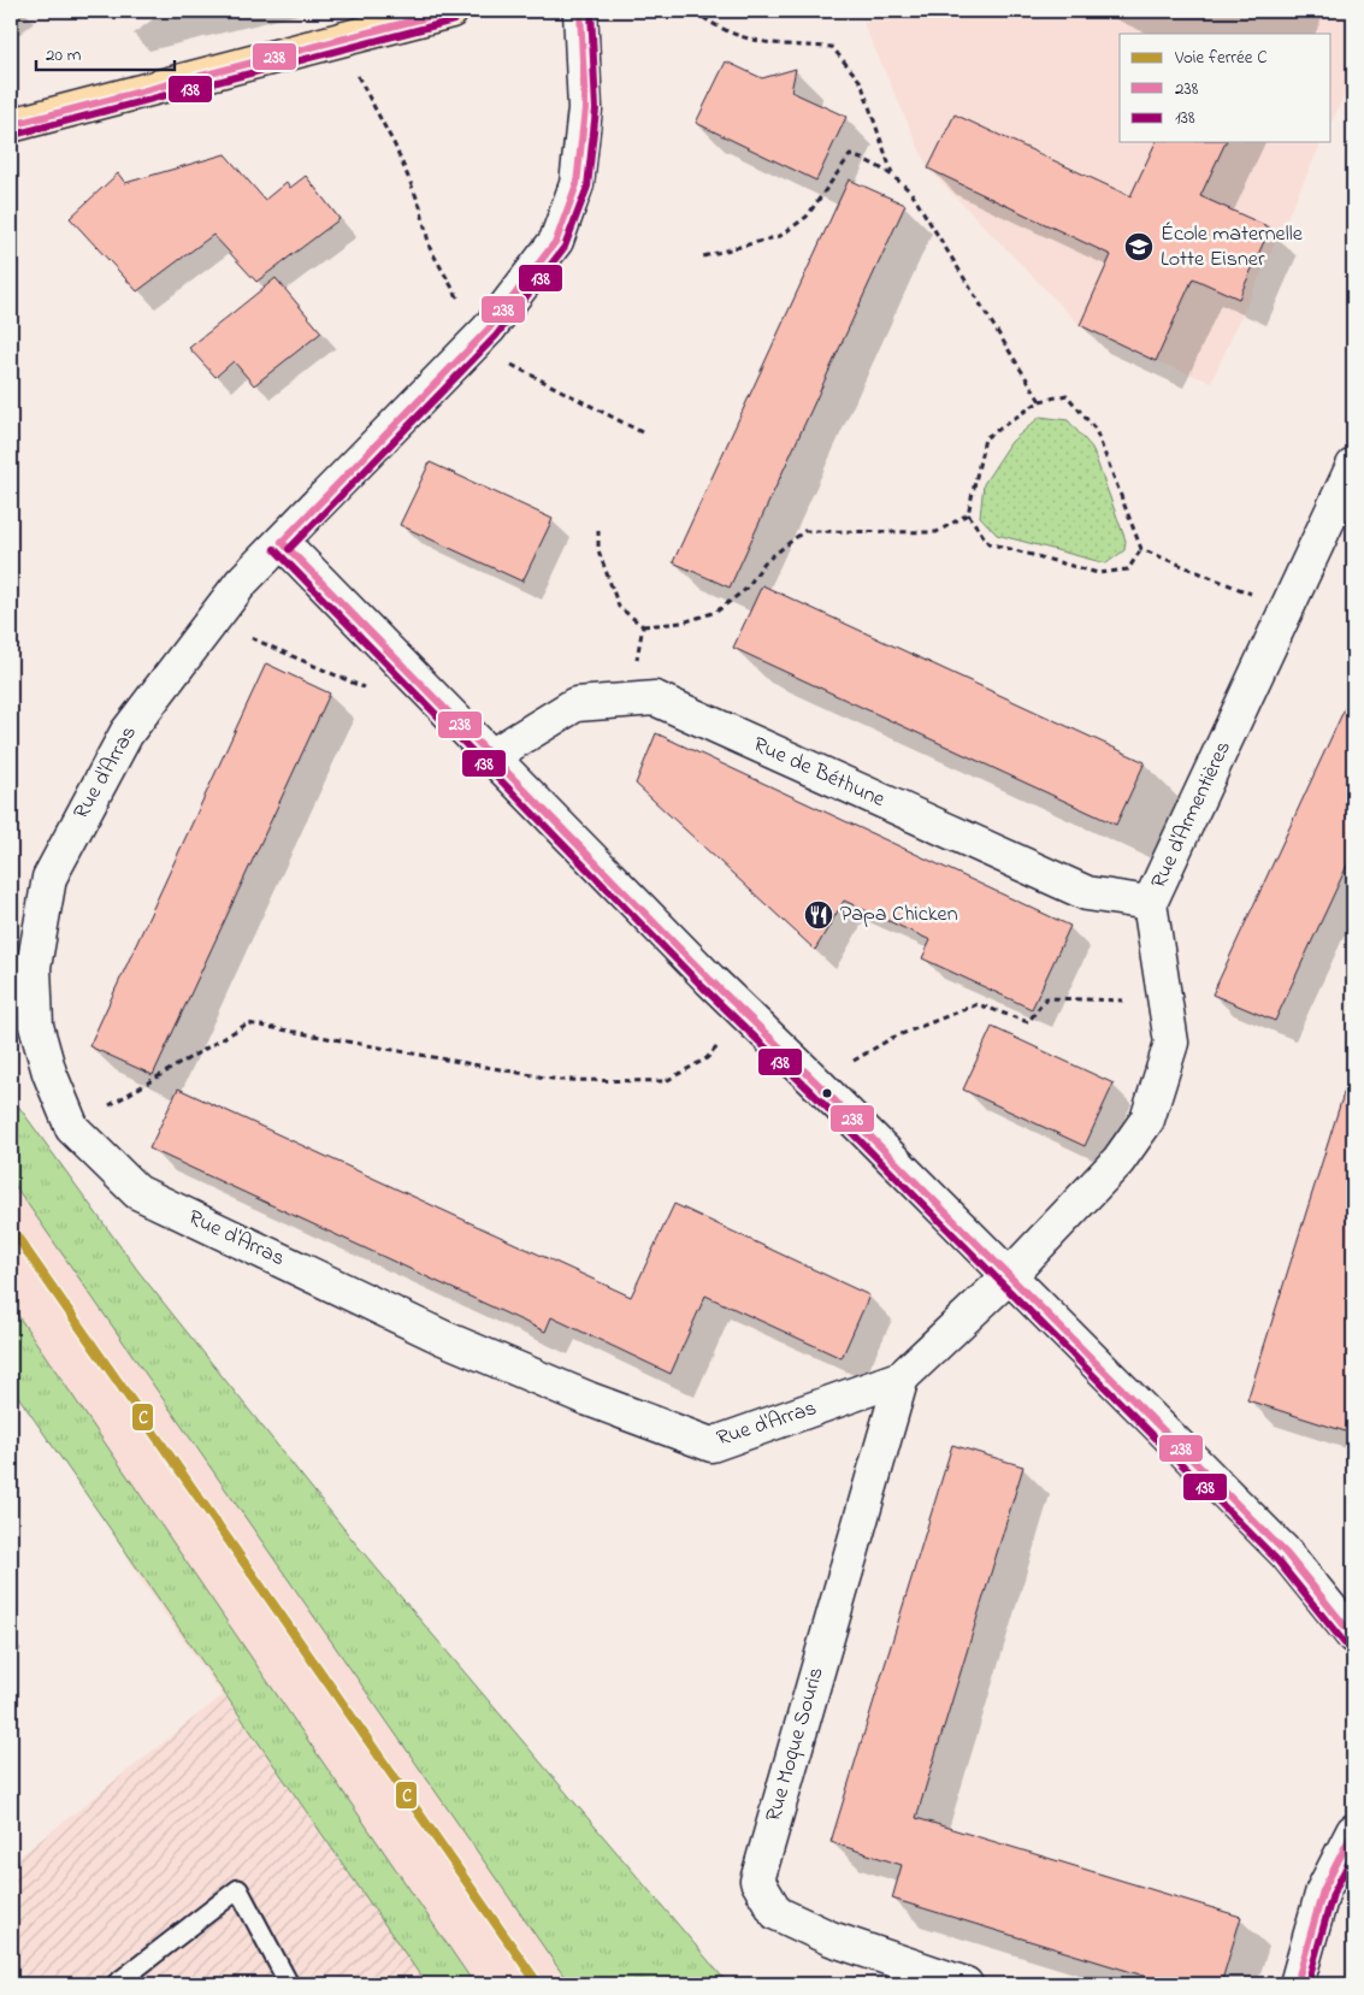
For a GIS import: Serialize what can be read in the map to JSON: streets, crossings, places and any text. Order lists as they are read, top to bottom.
{
  "streets": {
    "street": [
      "Rue d'Arras",
      "Rue de Béthune",
      "Rue d'Armentières",
      "Rue Moque Souris"
    ]
  },
  "crossings": [
    ["Rue d'Arras", "Rue d'Armentières"],
    ["Rue d'Arras", "Rue Moque Souris"],
    ["Rue de Béthune", "Rue d'Armentières"]
  ],
  "places": {
    "school or university": ["École maternelle Lotte Eisner"],
    "restaurant": ["Papa Chicken"]
  },
  "lines": ["transit line 238", "transit line 138", "rail line C"],
  "legend": ["Voie ferrée C", "238", "138"],
  "scale_bar": "20 m"
}
